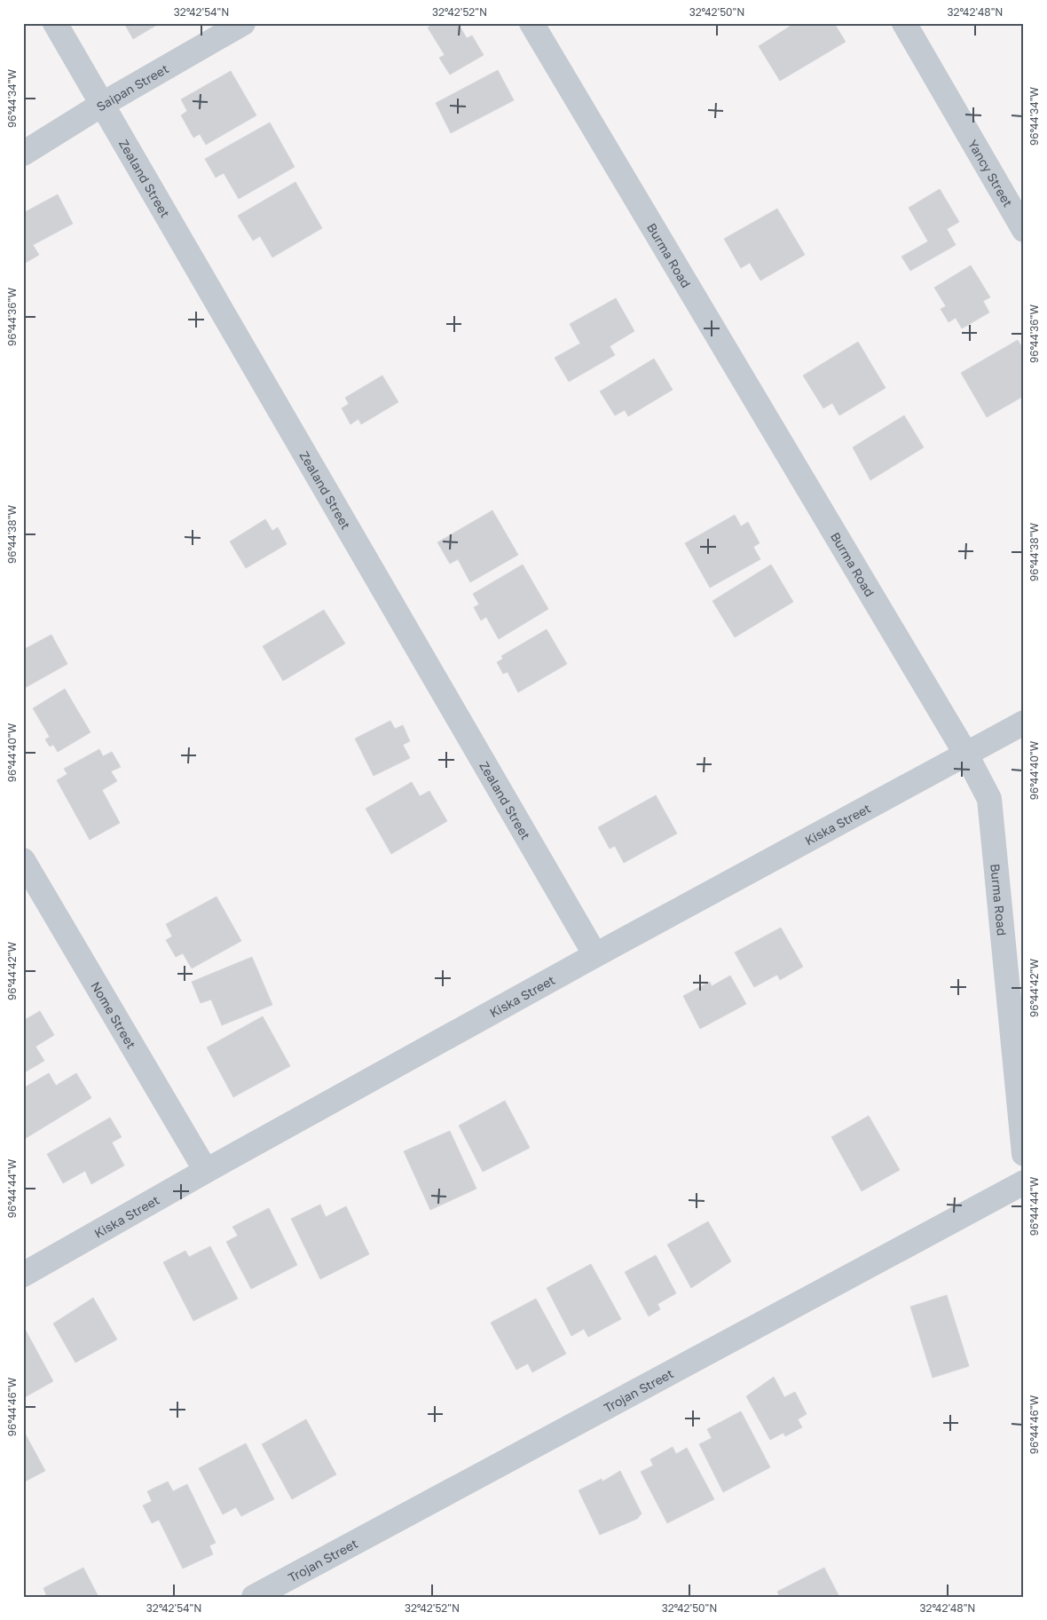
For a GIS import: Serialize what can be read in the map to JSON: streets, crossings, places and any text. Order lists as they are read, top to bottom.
{
  "streets": {
    "street": [
      "Saipan Street",
      "Yancy Street",
      "Zealand Street",
      "Burma Road",
      "Kiska Street",
      "Nome Street",
      "Trojan Street"
    ]
  },
  "crossings": [
    ["Saipan Street", "Zealand Street"],
    ["Zealand Street", "Kiska Street"],
    ["Burma Road", "Kiska Street"],
    ["Kiska Street", "Nome Street"]
  ],
  "coordinates": [
    "32°42'54\"N",
    "32°42'52\"N",
    "32°42'50\"N",
    "32°42'48\"N",
    "96°44'34\"W",
    "96°44'36\"W",
    "96°44'38\"W",
    "96°44'40\"W",
    "96°44'42\"W",
    "96°44'44\"W",
    "96°44'46\"W"
  ]
}
